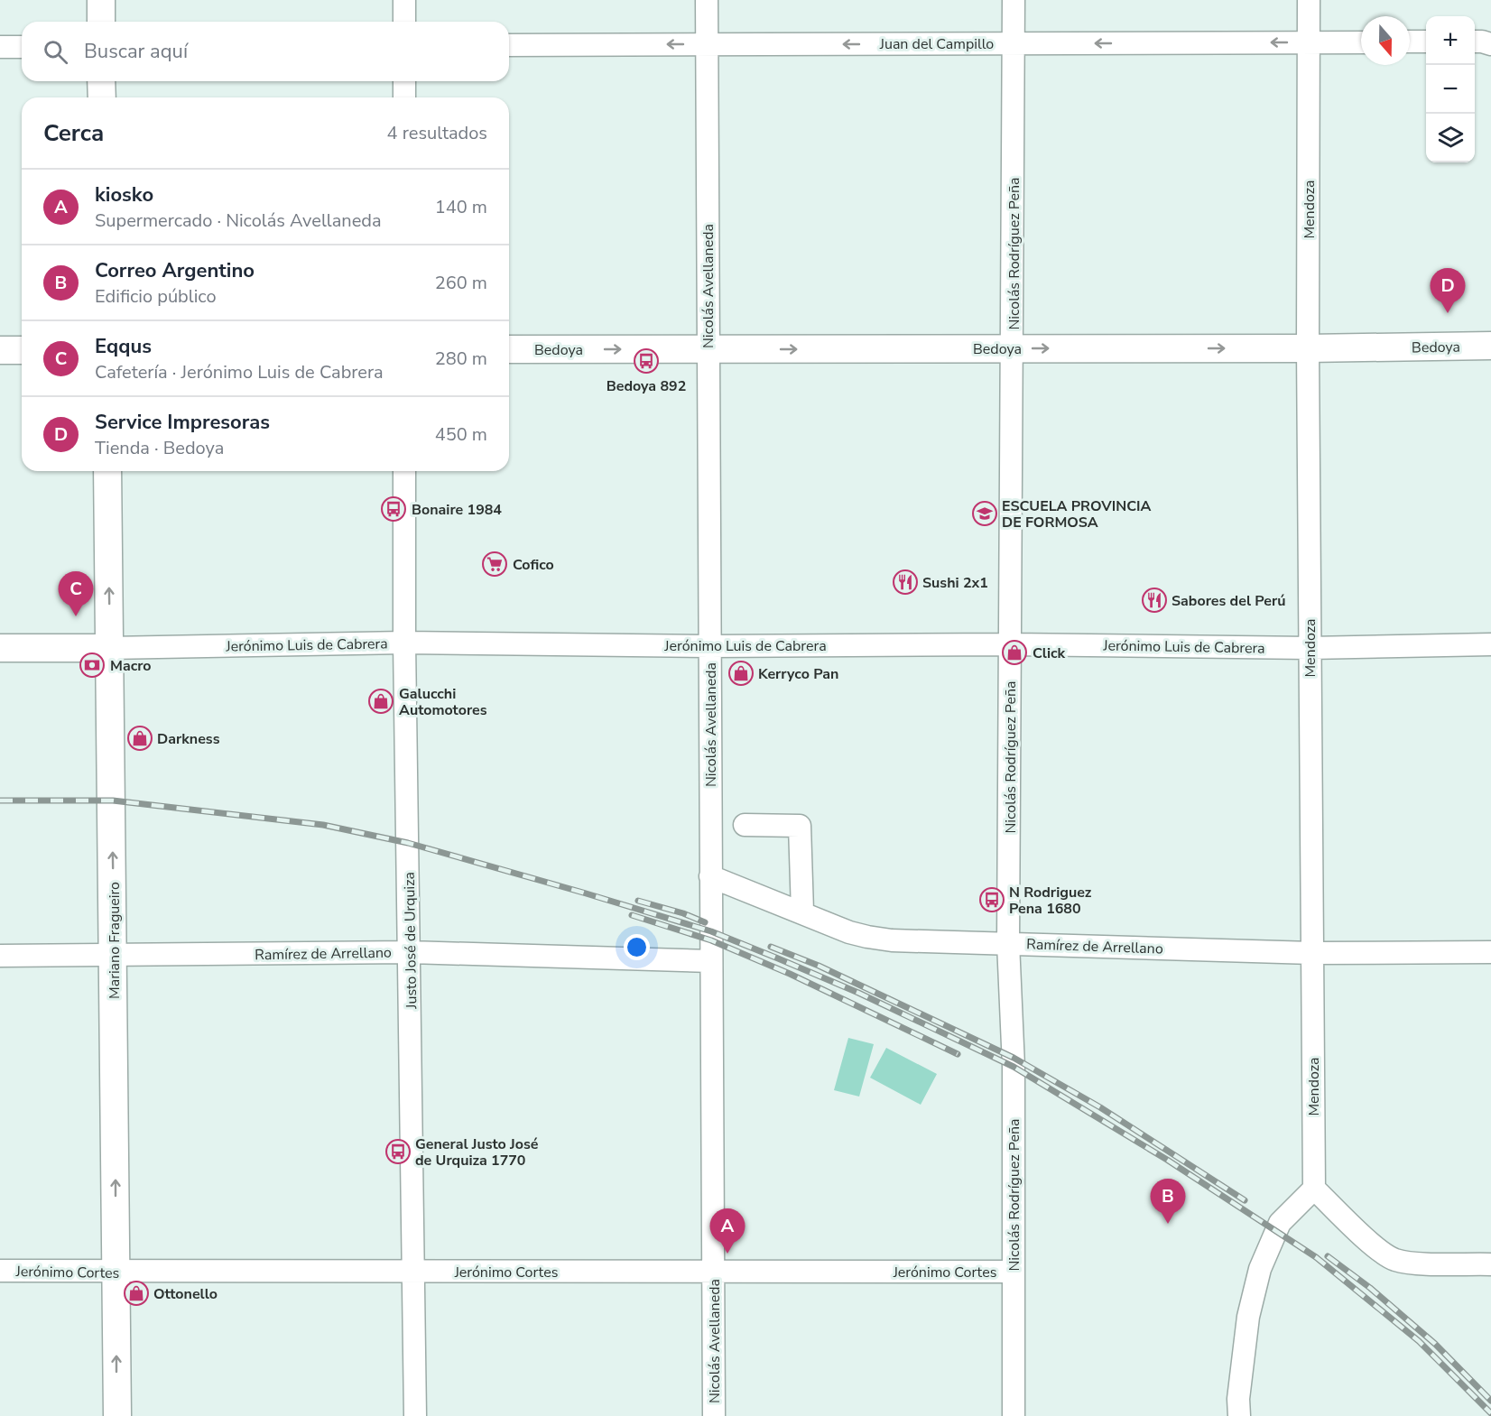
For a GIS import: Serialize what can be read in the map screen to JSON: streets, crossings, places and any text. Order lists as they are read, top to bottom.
{
  "streets": {
    "main road": ["Bedoya", "Jerónimo Luis de Cabrera", "Mariano Fragueiro"],
    "street": [
      "Juan del Campillo",
      "Mendoza",
      "Nicolás Rodríguez Peña",
      "Nicolás Avellaneda",
      "Justo José de Urquiza",
      "Ramírez de Arrellano",
      "Jerónimo Cortes"
    ]
  },
  "crossings": [
    ["Juan del Campillo", "Mendoza"],
    ["Juan del Campillo", "Nicolás Rodríguez Peña"],
    ["Juan del Campillo", "Nicolás Avellaneda"],
    ["Mendoza", "Bedoya"],
    ["Mendoza", "Jerónimo Luis de Cabrera"],
    ["Mendoza", "Ramírez de Arrellano"],
    ["Nicolás Rodríguez Peña", "Bedoya"],
    ["Nicolás Rodríguez Peña", "Jerónimo Luis de Cabrera"],
    ["Nicolás Rodríguez Peña", "Ramírez de Arrellano"],
    ["Nicolás Rodríguez Peña", "Jerónimo Cortes"],
    ["Nicolás Avellaneda", "Bedoya"],
    ["Nicolás Avellaneda", "Jerónimo Luis de Cabrera"],
    ["Nicolás Avellaneda", "Ramírez de Arrellano"],
    ["Nicolás Avellaneda", "Jerónimo Cortes"],
    ["Jerónimo Luis de Cabrera", "Mariano Fragueiro"],
    ["Jerónimo Luis de Cabrera", "Justo José de Urquiza"],
    ["Mariano Fragueiro", "Ramírez de Arrellano"],
    ["Mariano Fragueiro", "Jerónimo Cortes"],
    ["Justo José de Urquiza", "Ramírez de Arrellano"],
    ["Justo José de Urquiza", "Jerónimo Cortes"]
  ],
  "one_way": ["Juan del Campillo", "Bedoya", "Mariano Fragueiro"],
  "places": {
    "bus stop": [
      "Bedoya 892",
      "Bonaire 1984",
      "N Rodriguez Pena 1680",
      "General Justo José de Urquiza 1770"
    ],
    "school or university": ["ESCUELA PROVINCIA DE FORMOSA"],
    "supermarket": ["Cofico"],
    "restaurant": ["Sushi 2x1", "Sabores del Perú"],
    "shop": [
      "Click",
      "Kerryco Pan",
      "Galucchi Automotores",
      "Darkness",
      "Ottonello"
    ],
    "bank": ["Macro"]
  },
  "north": "bottom",
  "page": {
    "map_buttons": ["+", "−"],
    "search": "Buscar aquí",
    "heading": ["Cerca", "4 resultados"],
    "list": [
      {
        "mark": "A",
        "name": "kiosko",
        "note": "Supermercado · Nicolás Avellaneda",
        "value": "140 m"
      },
      {
        "mark": "B",
        "name": "Correo Argentino",
        "note": "Edificio público",
        "value": "260 m"
      },
      {
        "mark": "C",
        "name": "Eqqus",
        "note": "Cafetería · Jerónimo Luis de Cabrera",
        "value": "280 m"
      },
      {
        "mark": "D",
        "name": "Service Impresoras",
        "note": "Tienda · Bedoya",
        "value": "450 m"
      }
    ],
    "pins": [
      "D",
      "C",
      "B",
      "A"
    ]
  }
}
